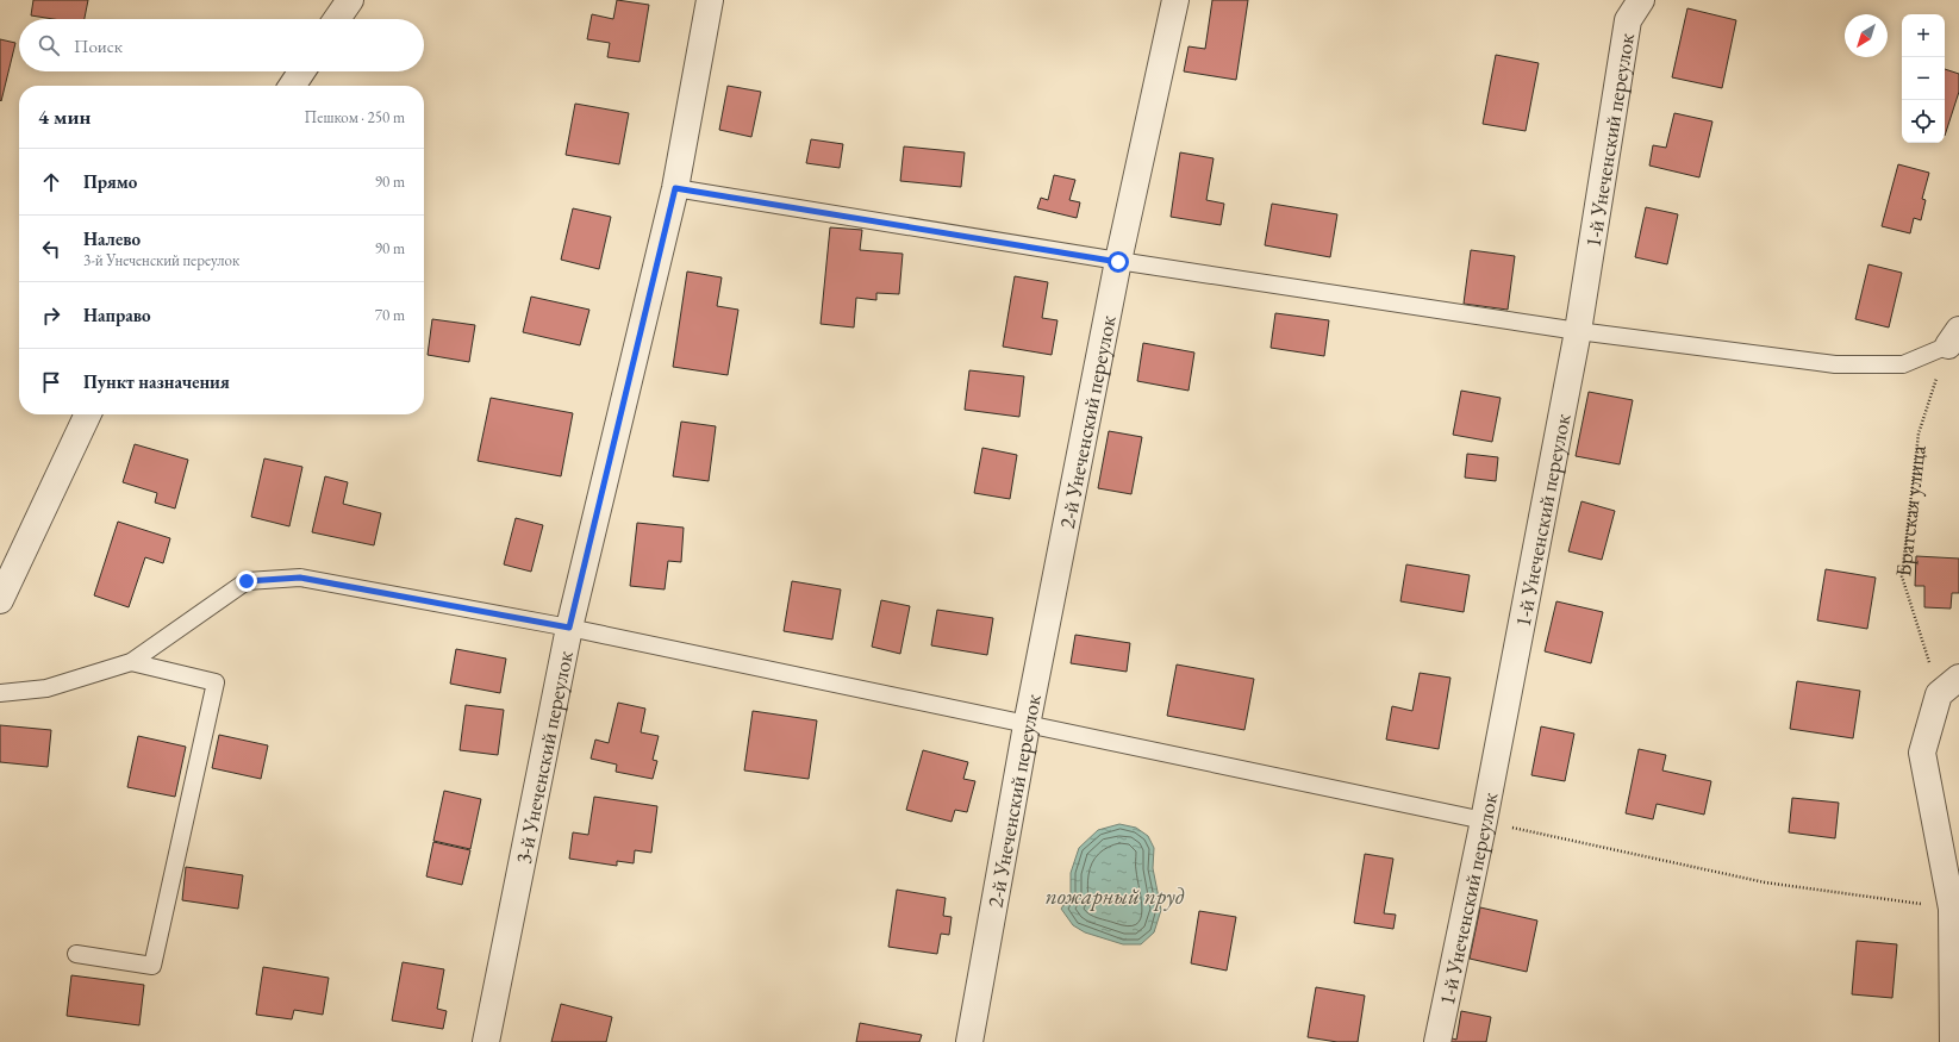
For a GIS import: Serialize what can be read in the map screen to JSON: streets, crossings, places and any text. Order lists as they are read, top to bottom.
{
  "streets": {
    "street": ["1-й Унеченский переулок", "2-й Унеченский переулок", "3-й Унеченский переулок"],
    "path": ["Братская улица"]
  },
  "water": ["пожарный пруд"],
  "north": "bottom left",
  "page": {
    "map_buttons": ["+", "−"],
    "search": "Поиск",
    "heading": ["4 мин", "Пешком · 250 m"],
    "list": [
      ["Прямо", "90 m"],
      ["Налево", "3-й Унеченский переулок", "90 m"],
      ["Направо", "70 m"],
      "Пункт назначения"
    ]
  }
}
